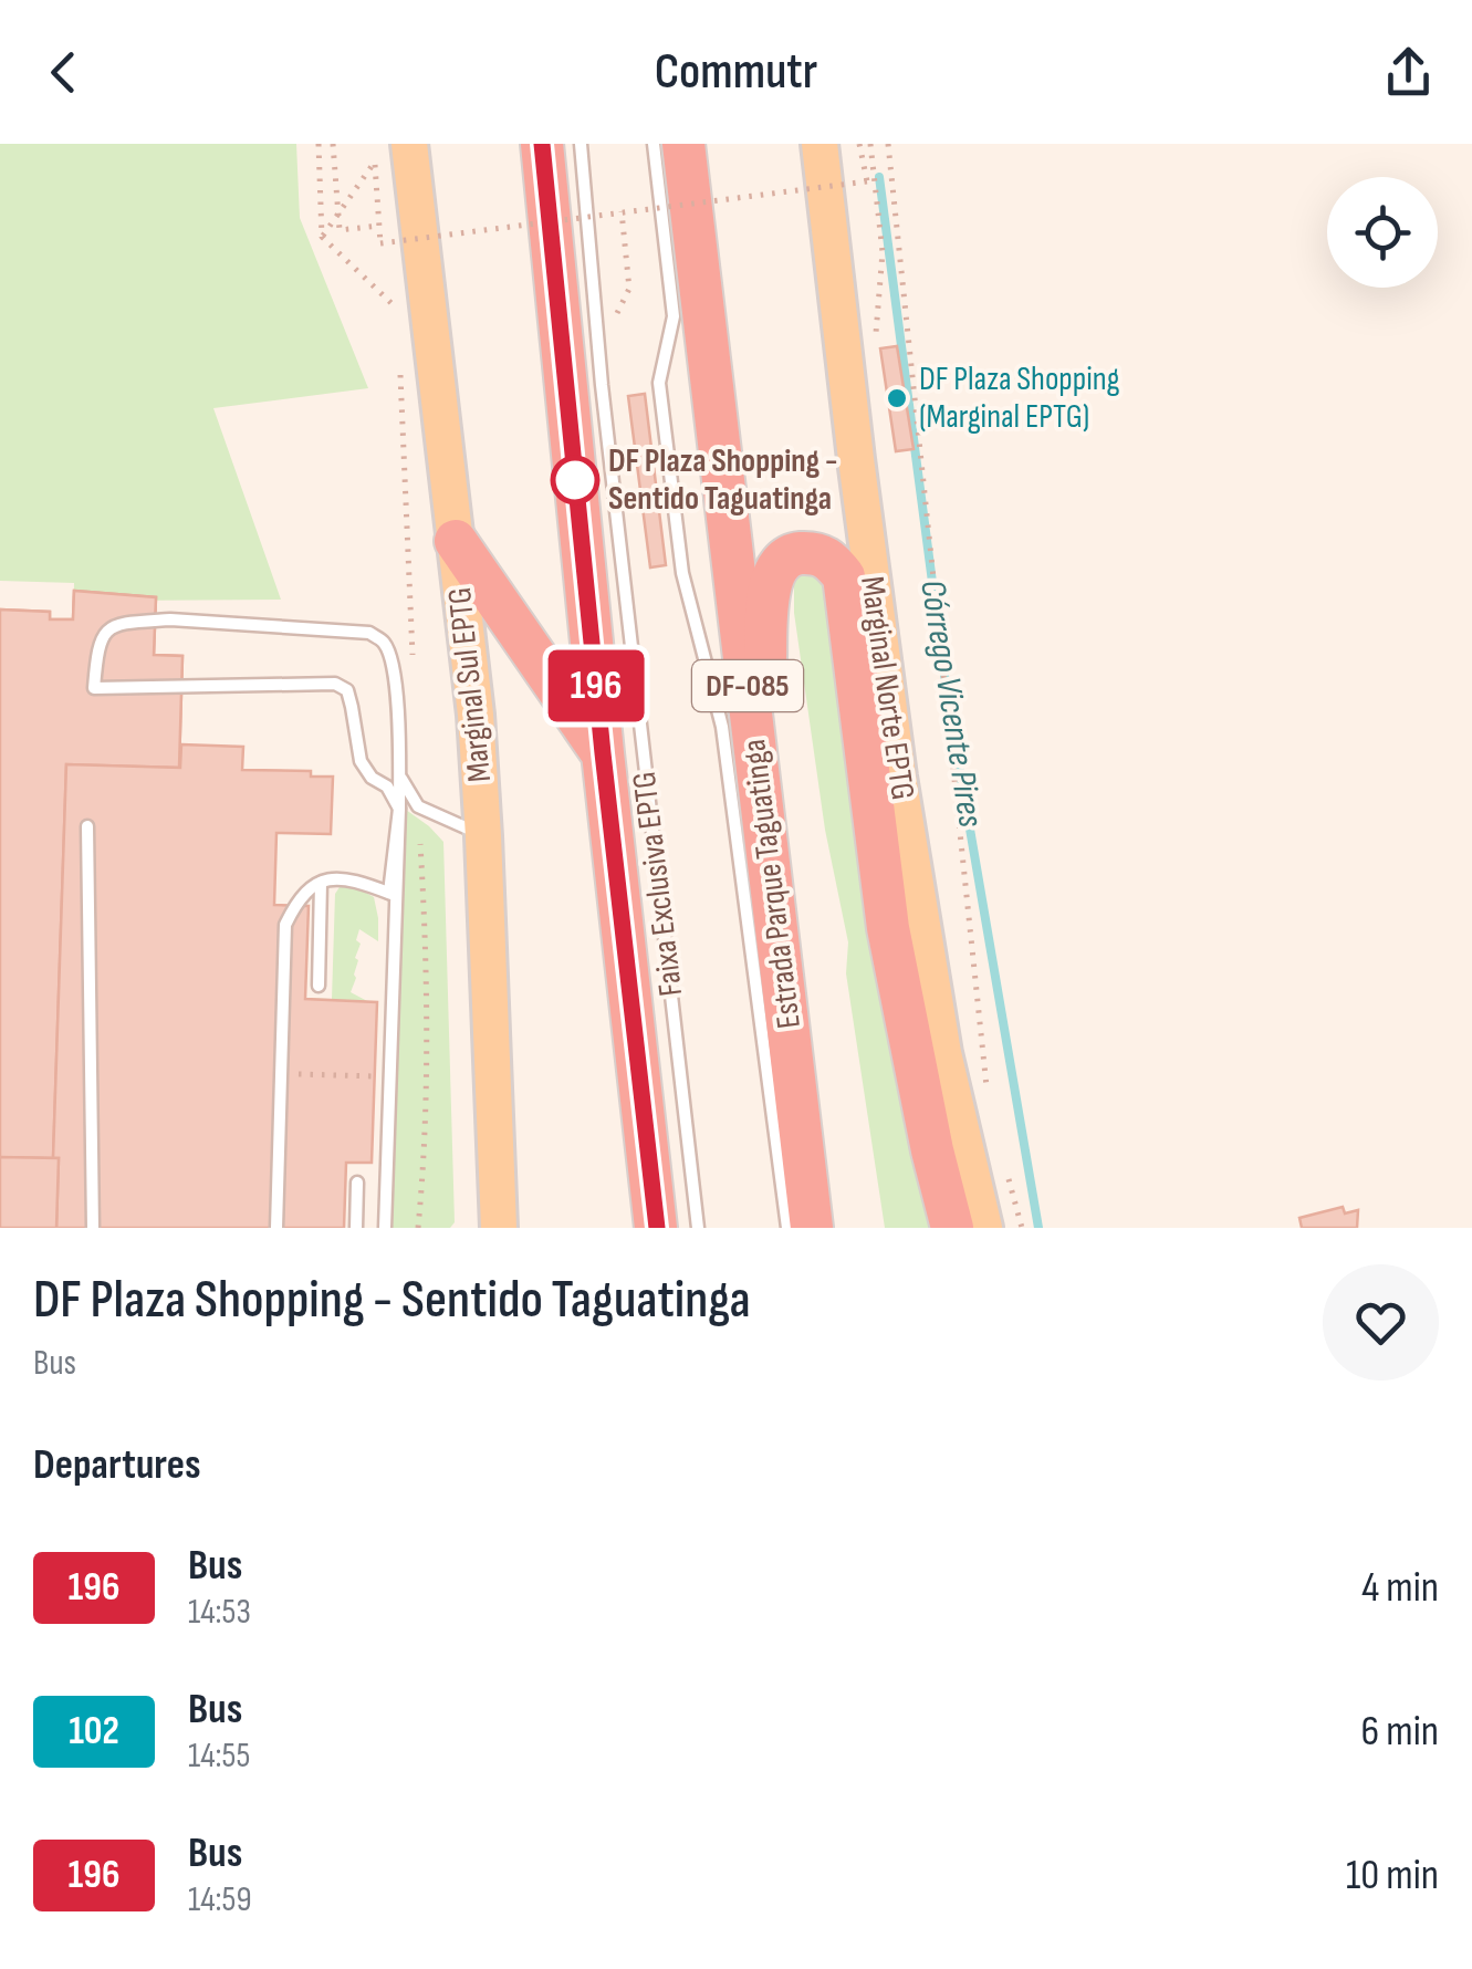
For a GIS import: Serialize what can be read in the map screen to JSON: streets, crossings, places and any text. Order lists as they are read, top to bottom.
{
  "streets": {
    "highway": ["DF-085", "Estrada Parque Taguatinga"],
    "main road": ["Marginal Sul EPTG", "Marginal Norte EPTG"],
    "lane": ["Faixa Exclusiva EPTG"]
  },
  "water": ["Córrego Vicente Pires"],
  "places": ["DF Plaza Shopping (Marginal EPTG)", "DF Plaza Shopping - Sentido Taguatinga"],
  "lines": ["bus line 196"],
  "page": {
    "header": "Commutr",
    "on_map": "196",
    "heading": [
      ["DF Plaza Shopping - Sentido Taguatinga", "Bus"],
      "Departures"
    ],
    "list": [
      {
        "mark": "196",
        "name": "Bus",
        "note": "14:53",
        "value": "4 min"
      },
      {
        "mark": "102",
        "name": "Bus",
        "note": "14:55",
        "value": "6 min"
      },
      {
        "mark": "196",
        "name": "Bus",
        "note": "14:59",
        "value": "10 min"
      }
    ]
  }
}
